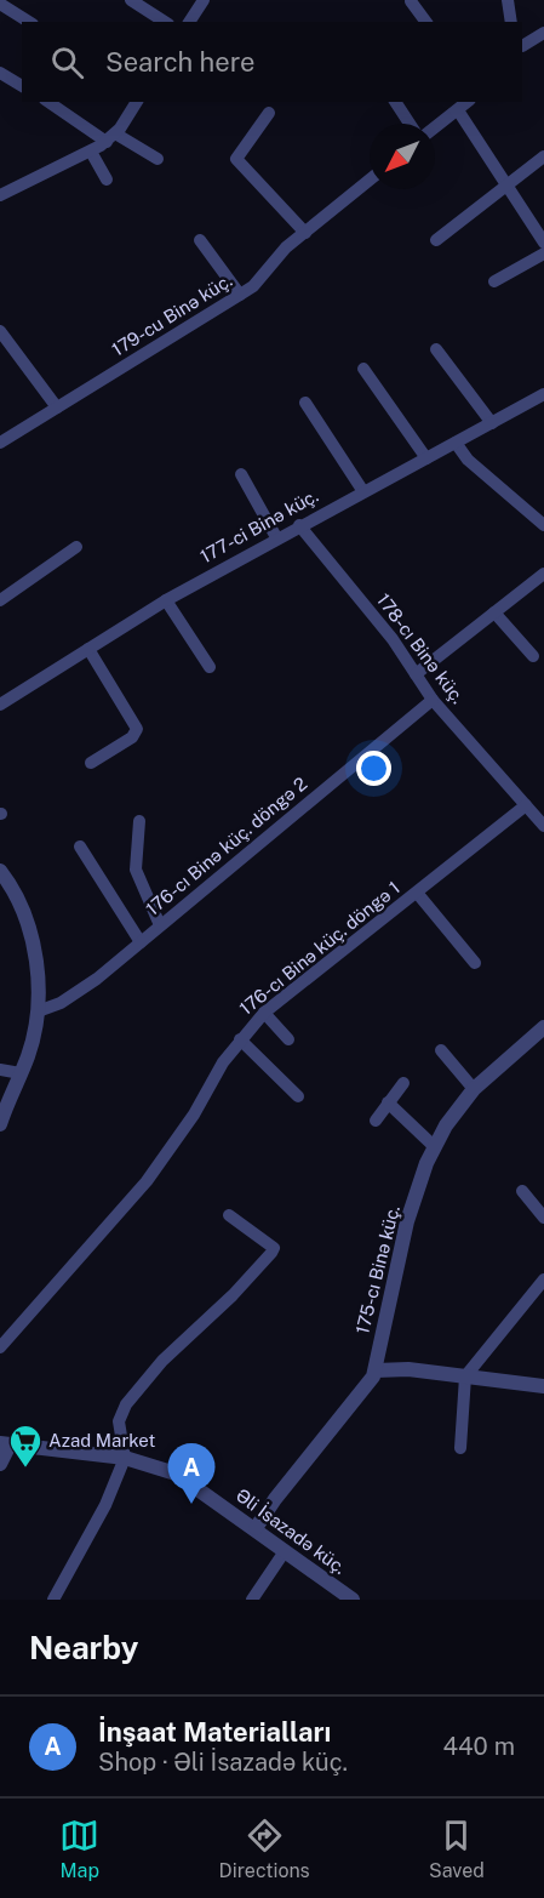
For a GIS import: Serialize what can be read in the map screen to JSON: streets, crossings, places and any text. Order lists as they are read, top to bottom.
{
  "streets": {
    "street": [
      "179-cu Binə küç.",
      "177-ci Binə küç.",
      "178-cı Binə küç.",
      "176-cı Binə küç. döngə 2",
      "176-cı Binə küç. döngə 1",
      "175-cı Binə küç.",
      "Əli İsazadə küç."
    ]
  },
  "crossings": [
    ["177-ci Binə küç.", "178-cı Binə küç."],
    ["178-cı Binə küç.", "176-cı Binə küç. döngə 2"],
    ["178-cı Binə küç.", "176-cı Binə küç. döngə 1"],
    ["175-cı Binə küç.", "Əli İsazadə küç."]
  ],
  "places": {
    "supermarket": ["Azad Market"]
  },
  "north": "bottom left",
  "page": {
    "search": "Search here",
    "pins": "A",
    "heading": "Nearby",
    "list": [
      {
        "mark": "A",
        "name": "İnşaat Materialları",
        "note": "Shop · Əli İsazadə küç.",
        "value": "440 m"
      }
    ],
    "nav": ["Map", "Directions", "Saved"]
  }
}
